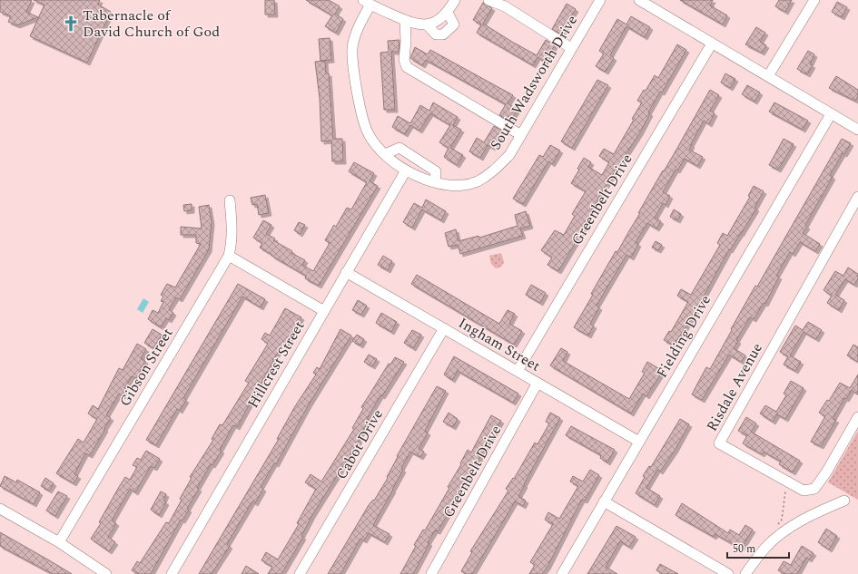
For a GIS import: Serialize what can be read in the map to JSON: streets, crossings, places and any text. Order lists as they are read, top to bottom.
{
  "streets": {
    "street": [
      "South Wadsworth Drive",
      "Greenbelt Drive",
      "Fielding Drive",
      "Ingham Street",
      "Hillcrest Street",
      "Gibson Street",
      "Risdale Avenue",
      "Cabot Drive"
    ]
  },
  "crossings": [
    ["South Wadsworth Drive", "Hillcrest Street"],
    ["Greenbelt Drive", "Ingham Street"],
    ["Fielding Drive", "Ingham Street"],
    ["Ingham Street", "Hillcrest Street"],
    ["Ingham Street", "Cabot Drive"]
  ],
  "places": {
    "church": ["Tabernacle of David Church of God"]
  },
  "scale_bar": "50 m"
}
